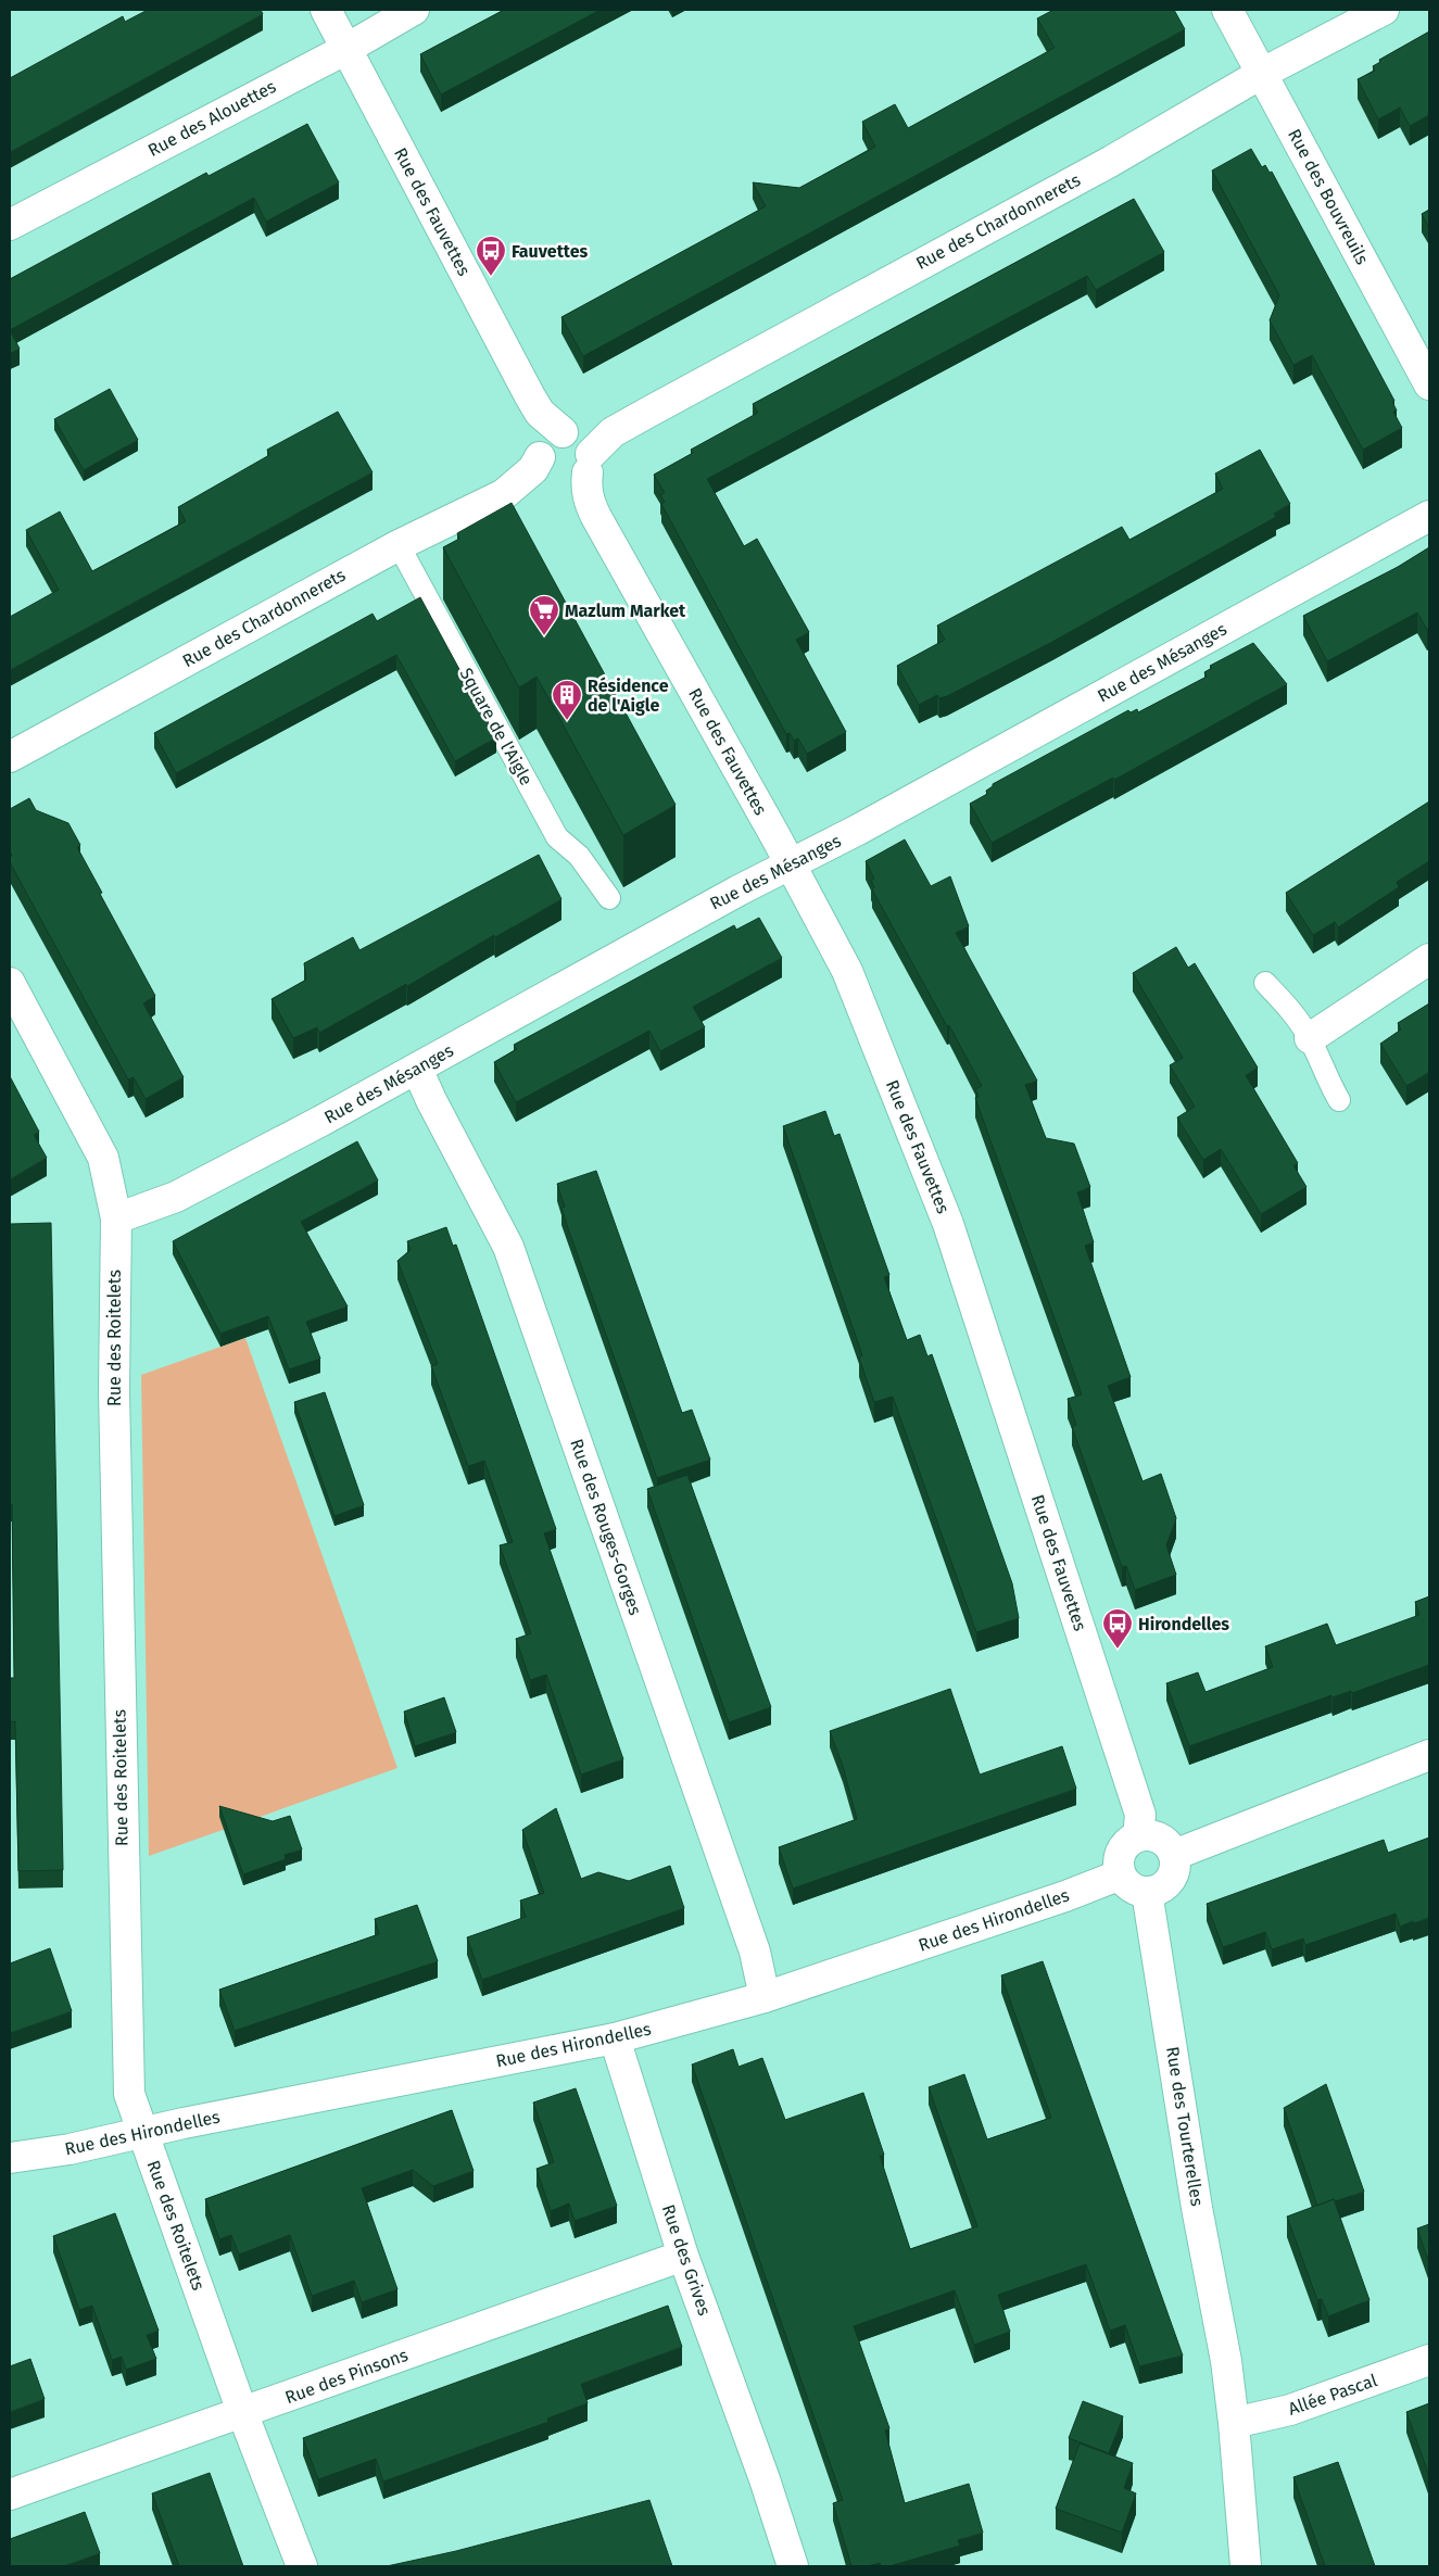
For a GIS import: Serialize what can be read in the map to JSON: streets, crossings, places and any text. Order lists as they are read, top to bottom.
{
  "streets": {
    "street": [
      "Rue des Alouettes",
      "Rue des Bouvreuils",
      "Rue des Fauvettes",
      "Rue des Chardonnerets",
      "Rue des Mésanges",
      "Rue des Roitelets",
      "Rue des Rouges-Gorges",
      "Rue des Hirondelles",
      "Rue des Tourterelles",
      "Rue des Grives",
      "Rue des Pinsons",
      "Allée Pascal"
    ],
    "lane": ["Square de l'Aigle"]
  },
  "crossings": [
    ["Rue des Alouettes", "Rue des Fauvettes"],
    ["Rue des Bouvreuils", "Rue des Chardonnerets"],
    ["Rue des Fauvettes", "Rue des Chardonnerets"],
    ["Rue des Fauvettes", "Rue des Mésanges"],
    ["Rue des Fauvettes", "Rue des Hirondelles"],
    ["Rue des Fauvettes", "Rue des Tourterelles"],
    ["Rue des Chardonnerets", "Square de l'Aigle"],
    ["Rue des Mésanges", "Rue des Roitelets"],
    ["Rue des Mésanges", "Rue des Rouges-Gorges"],
    ["Rue des Roitelets", "Rue des Hirondelles"],
    ["Rue des Roitelets", "Rue des Pinsons"],
    ["Rue des Rouges-Gorges", "Rue des Hirondelles"],
    ["Rue des Hirondelles", "Rue des Tourterelles"],
    ["Rue des Hirondelles", "Rue des Grives"],
    ["Rue des Tourterelles", "Allée Pascal"],
    ["Rue des Grives", "Rue des Pinsons"]
  ],
  "places": {
    "bus stop": ["Fauvettes", "Hirondelles"],
    "supermarket": ["Mazlum Market"],
    "building": ["Résidence de l'Aigle"]
  }
}
